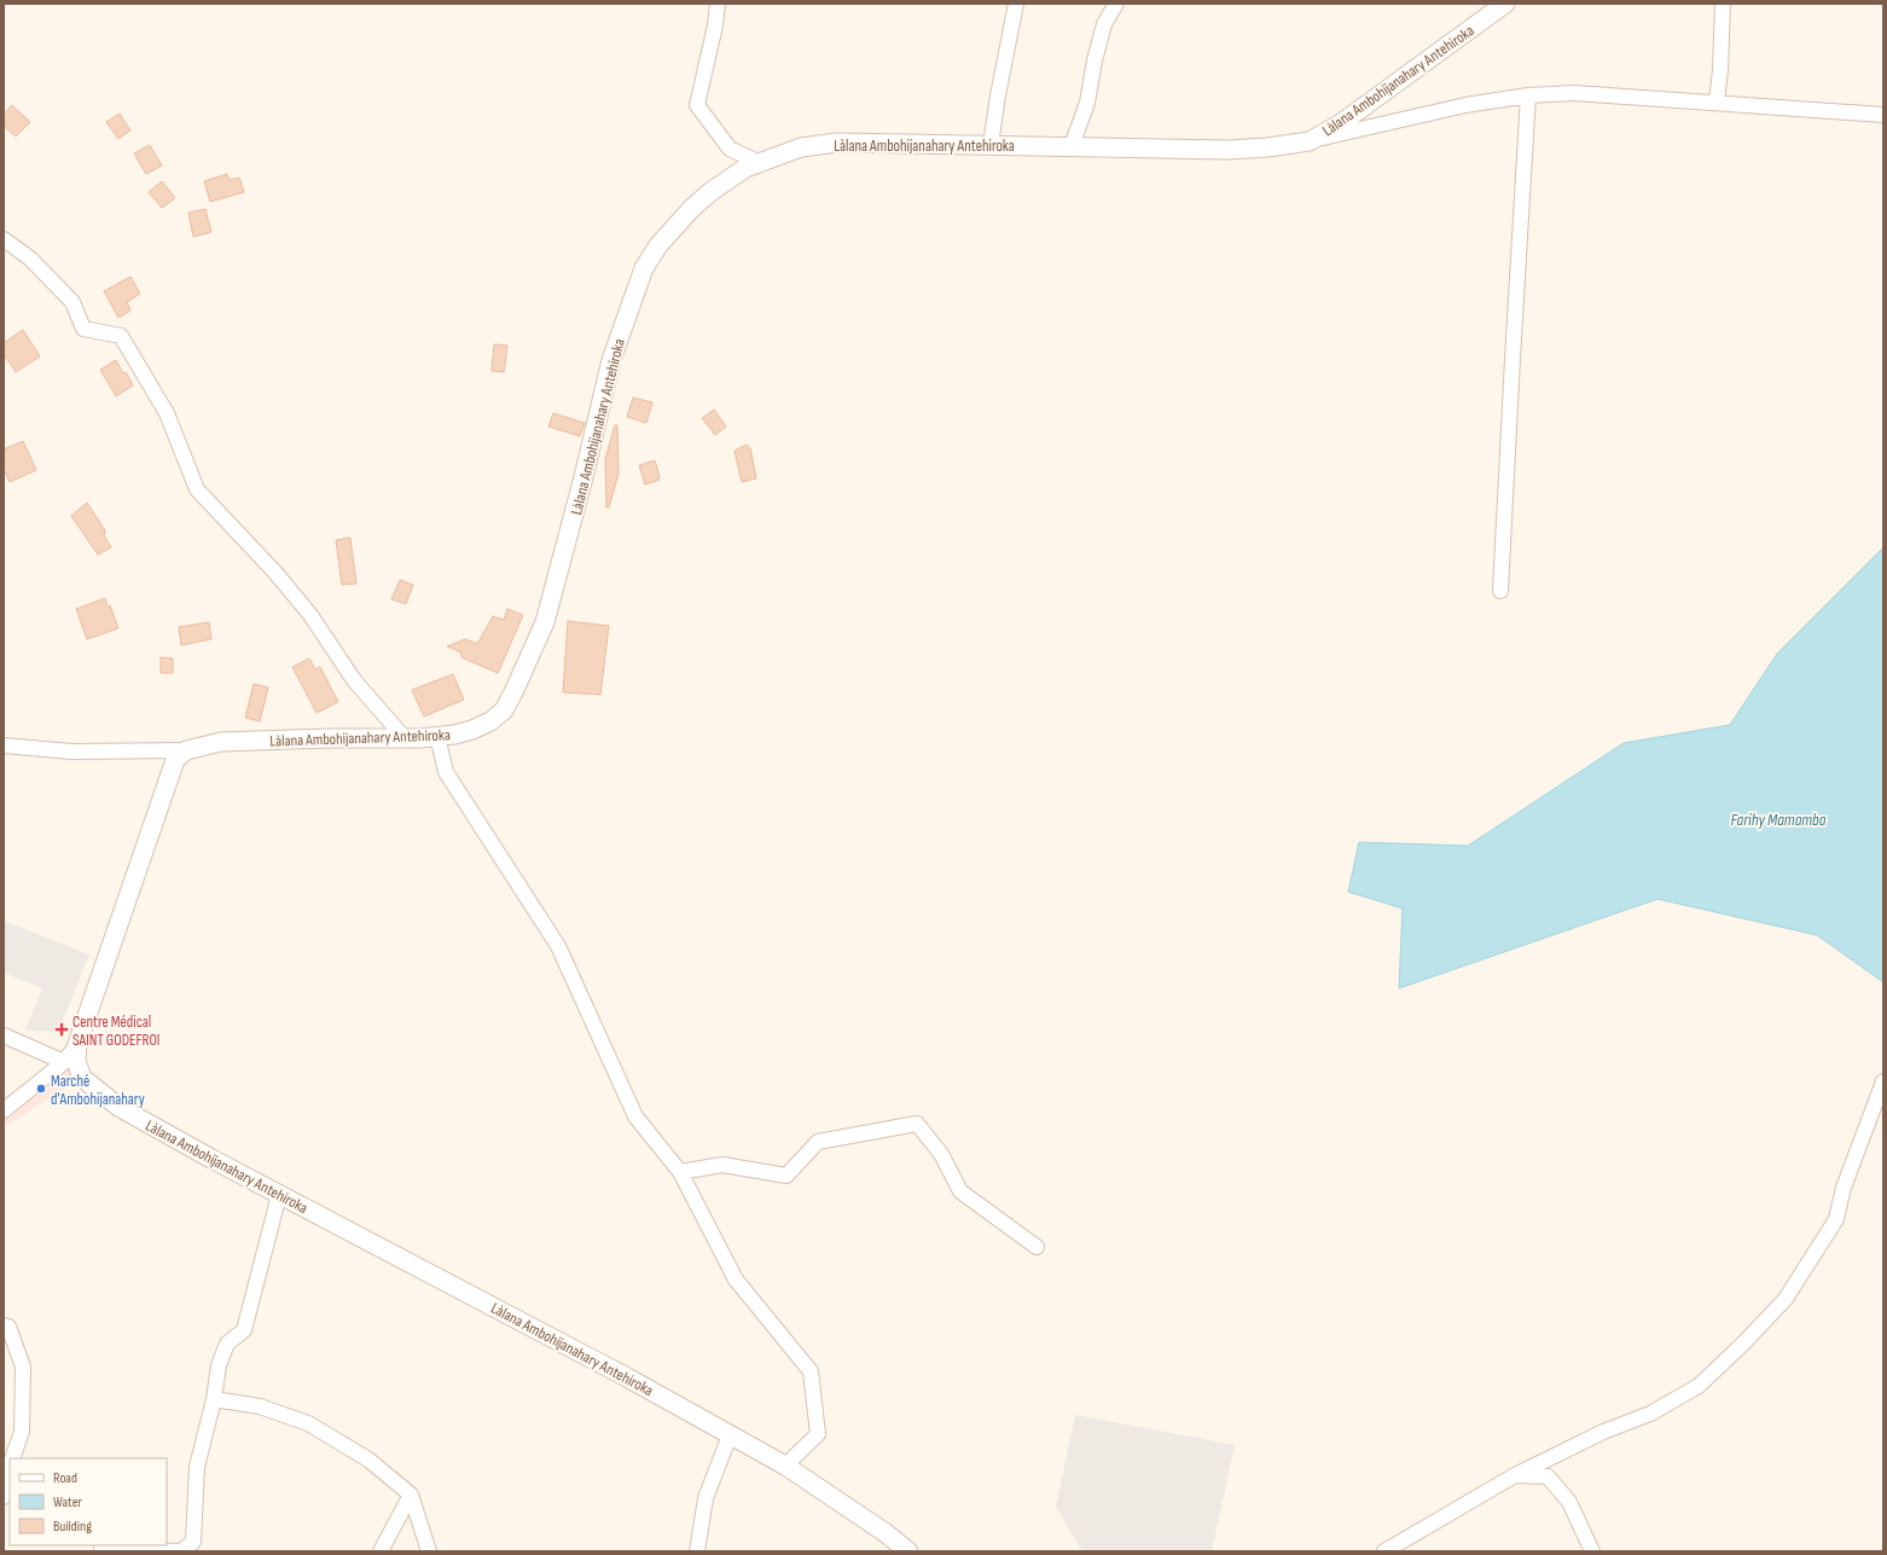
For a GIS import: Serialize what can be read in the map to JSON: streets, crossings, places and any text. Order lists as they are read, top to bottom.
{
  "streets": {
    "street": ["Làlana Ambohijanahary Antehiroka"]
  },
  "water": ["Farihy Mamamba"],
  "places": {
    "health": ["Centre Médical SAINT GODEFROI"],
    "other": ["Marché d'Ambohijanahary"]
  },
  "legend": ["Road", "Water", "Building"]
}
